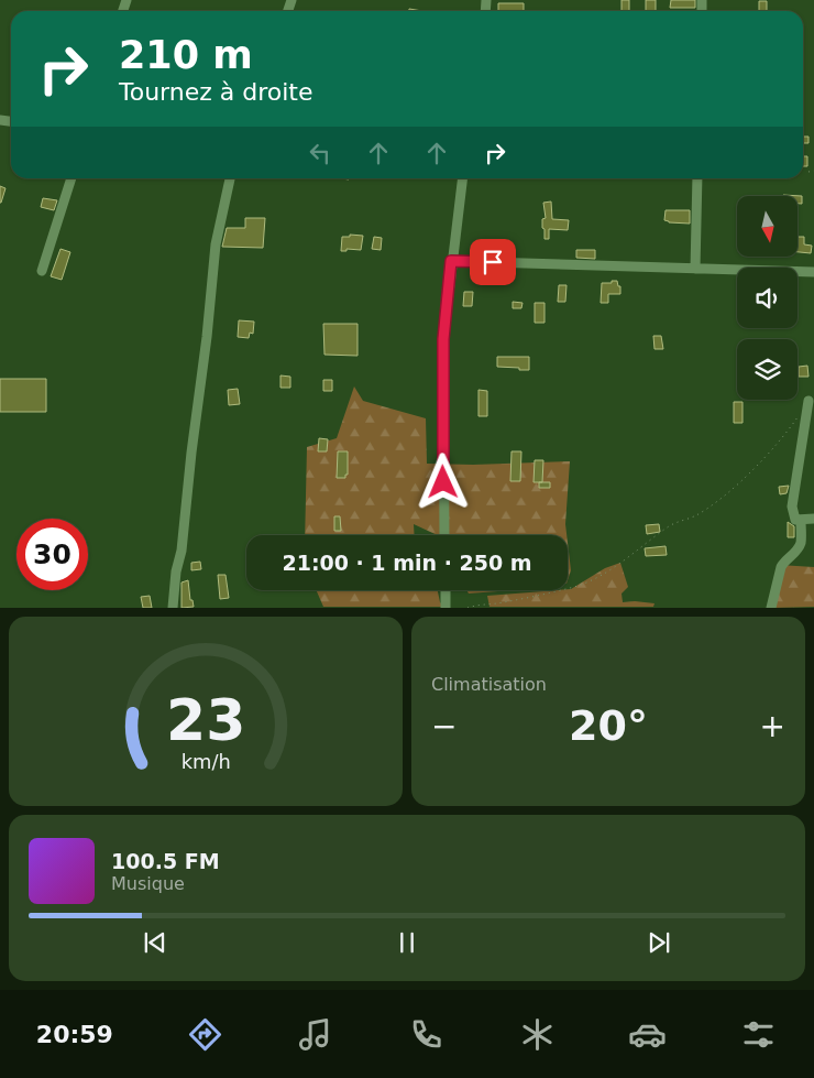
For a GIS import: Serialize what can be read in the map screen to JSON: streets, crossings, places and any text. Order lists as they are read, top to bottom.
{
  "north": "bottom",
  "page": {
    "turn": ["210 m", "Tournez à droite"],
    "limit": "30",
    "trip": "21:00 · 1 min · 250 m",
    "tile": "Climatisation",
    "heat": ["−", "20°", "+"],
    "song": ["100.5 FM", "Musique"],
    "tabs": "20:59",
    "gauge": ["23", "km/h"]
  }
}
